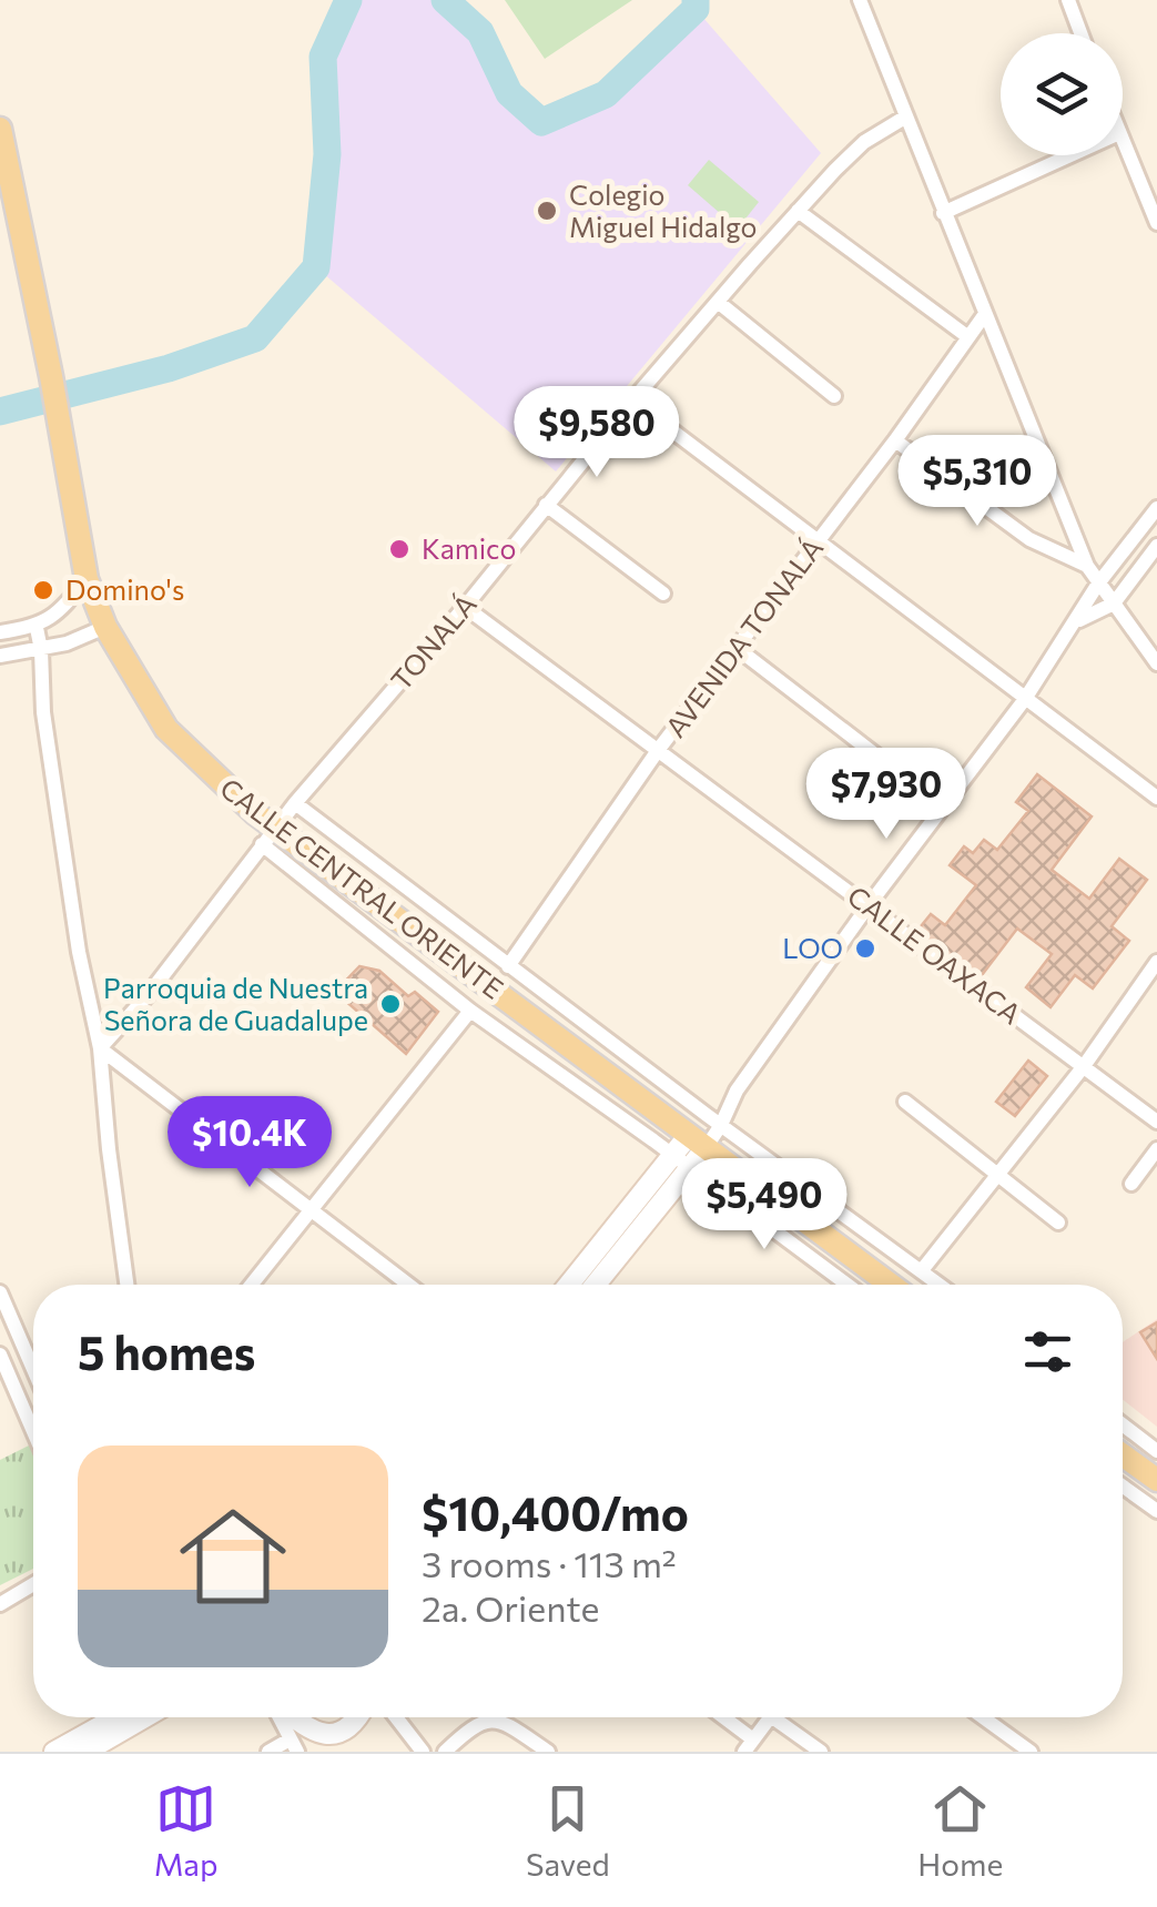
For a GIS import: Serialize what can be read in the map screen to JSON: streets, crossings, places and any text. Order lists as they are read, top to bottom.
{
  "streets": {
    "main road": ["CALLE CENTRAL ORIENTE"],
    "street": ["AVENIDA TONALÁ", "TONALÁ", "CALLE OAXACA"]
  },
  "crossings": [
    ["AVENIDA TONALÁ", "CALLE OAXACA"],
    ["TONALÁ", "CALLE CENTRAL ORIENTE"],
    ["TONALÁ", "CALLE OAXACA"]
  ],
  "places": [
    "Colegio Miguel Hidalgo",
    "Kamico",
    "Domino's",
    "LOO",
    "Parroquia de Nuestra Señora de Guadalupe"
  ],
  "page": {
    "price": [
      "$9,580",
      "$5,310",
      "$7,930",
      "$10.4K",
      "$5,490"
    ],
    "heading": "5 homes",
    "list": [
      {
        "name": "$10,400/mo",
        "note": "3 rooms · 113 m² · 2a. Oriente"
      }
    ],
    "tabs": ["Map", "Saved", "Home"]
  }
}
